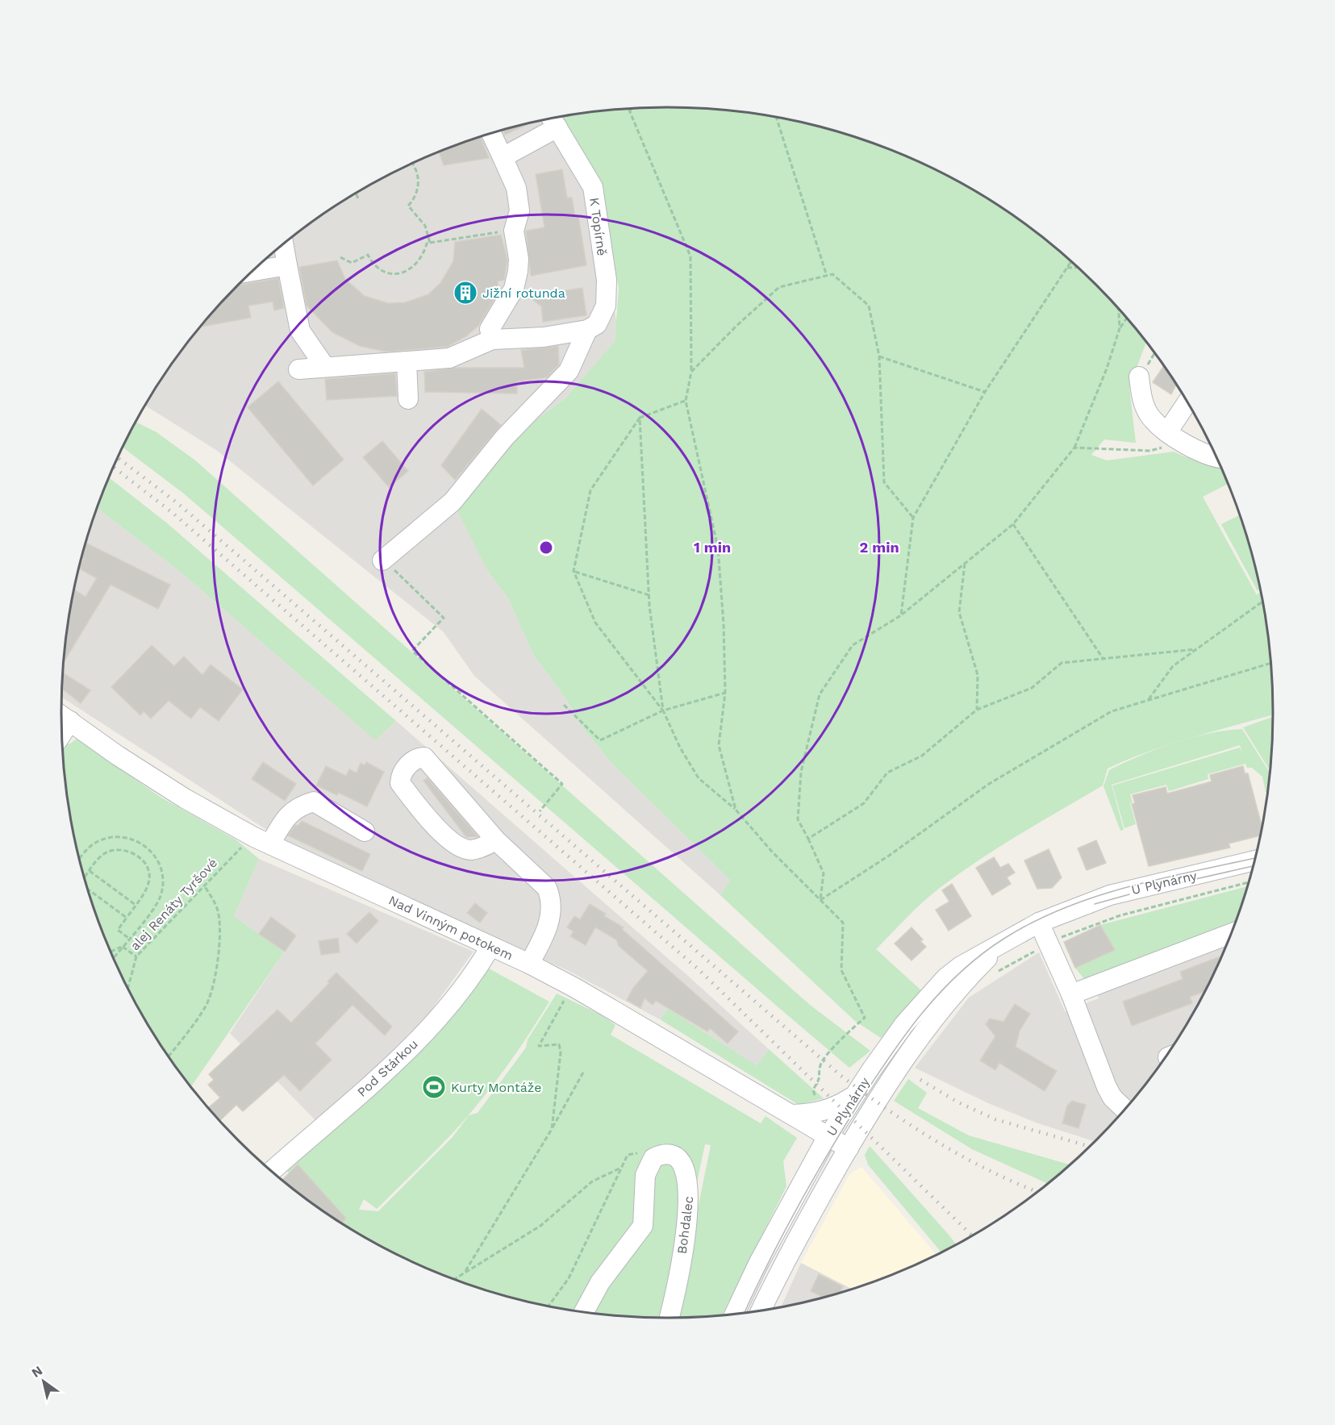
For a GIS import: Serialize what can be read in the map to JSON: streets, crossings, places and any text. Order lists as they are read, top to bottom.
{
  "streets": {
    "street": [
      "K Topírně",
      "U Plynárny",
      "Nad Vinným potokem",
      "Pod Stárkou",
      "Bohdalec"
    ],
    "path": ["alej Renáty Tyršové"]
  },
  "crossings": [
    ["U Plynárny", "Nad Vinným potokem"],
    ["alej Renáty Tyršové", "Nad Vinným potokem"],
    ["Nad Vinným potokem", "Pod Stárkou"]
  ],
  "places": {
    "building": ["Jižní rotunda"],
    "sports": ["Kurty Montáže"]
  },
  "north": "top left",
  "rings": ["1 min", "2 min"]
}
